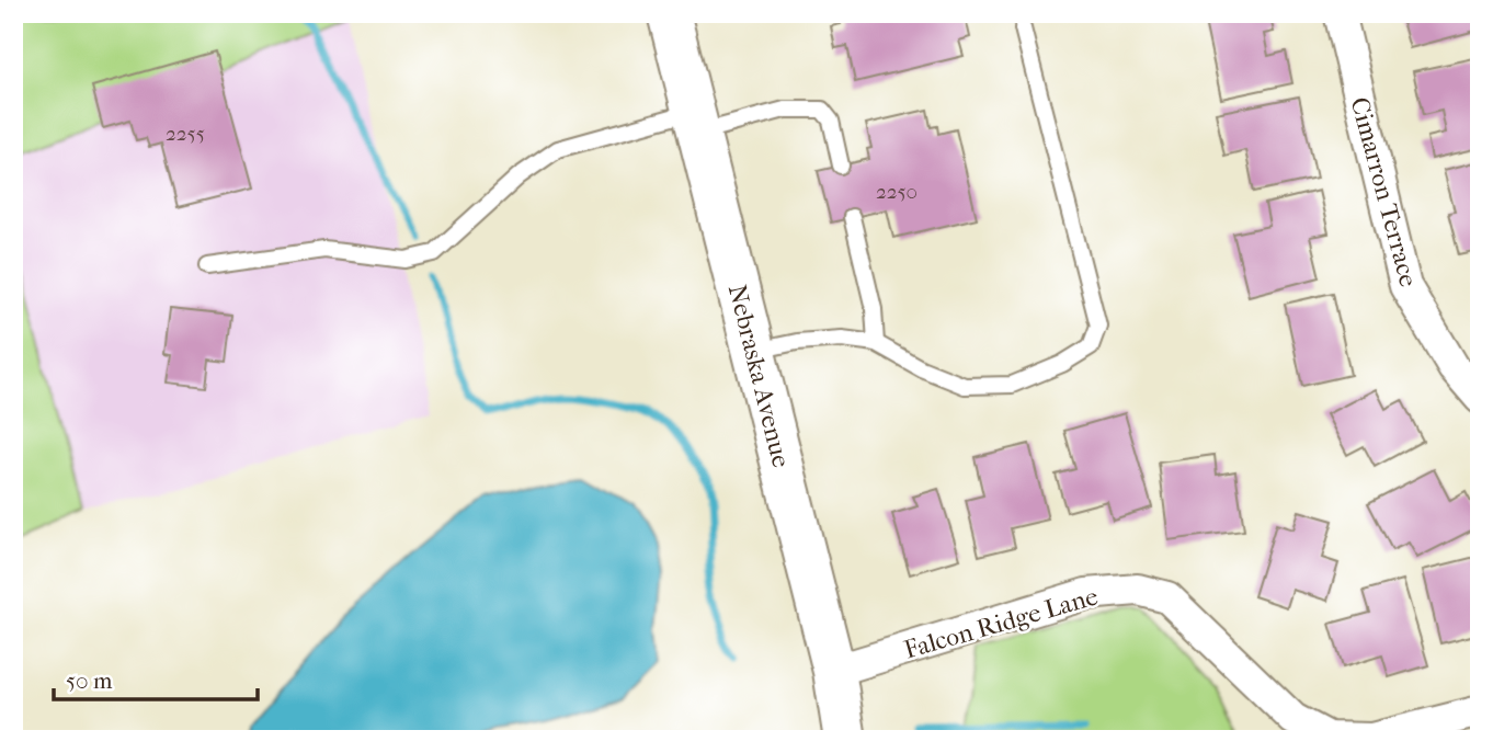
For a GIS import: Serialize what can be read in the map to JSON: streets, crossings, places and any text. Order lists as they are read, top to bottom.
{
  "streets": {
    "main road": ["Nebraska Avenue"],
    "street": ["Cimarron Terrace", "Falcon Ridge Lane"]
  },
  "crossings": [
    ["Nebraska Avenue", "Falcon Ridge Lane"]
  ],
  "house_numbers": ["2255", "2250"],
  "scale_bar": "50 m"
}
